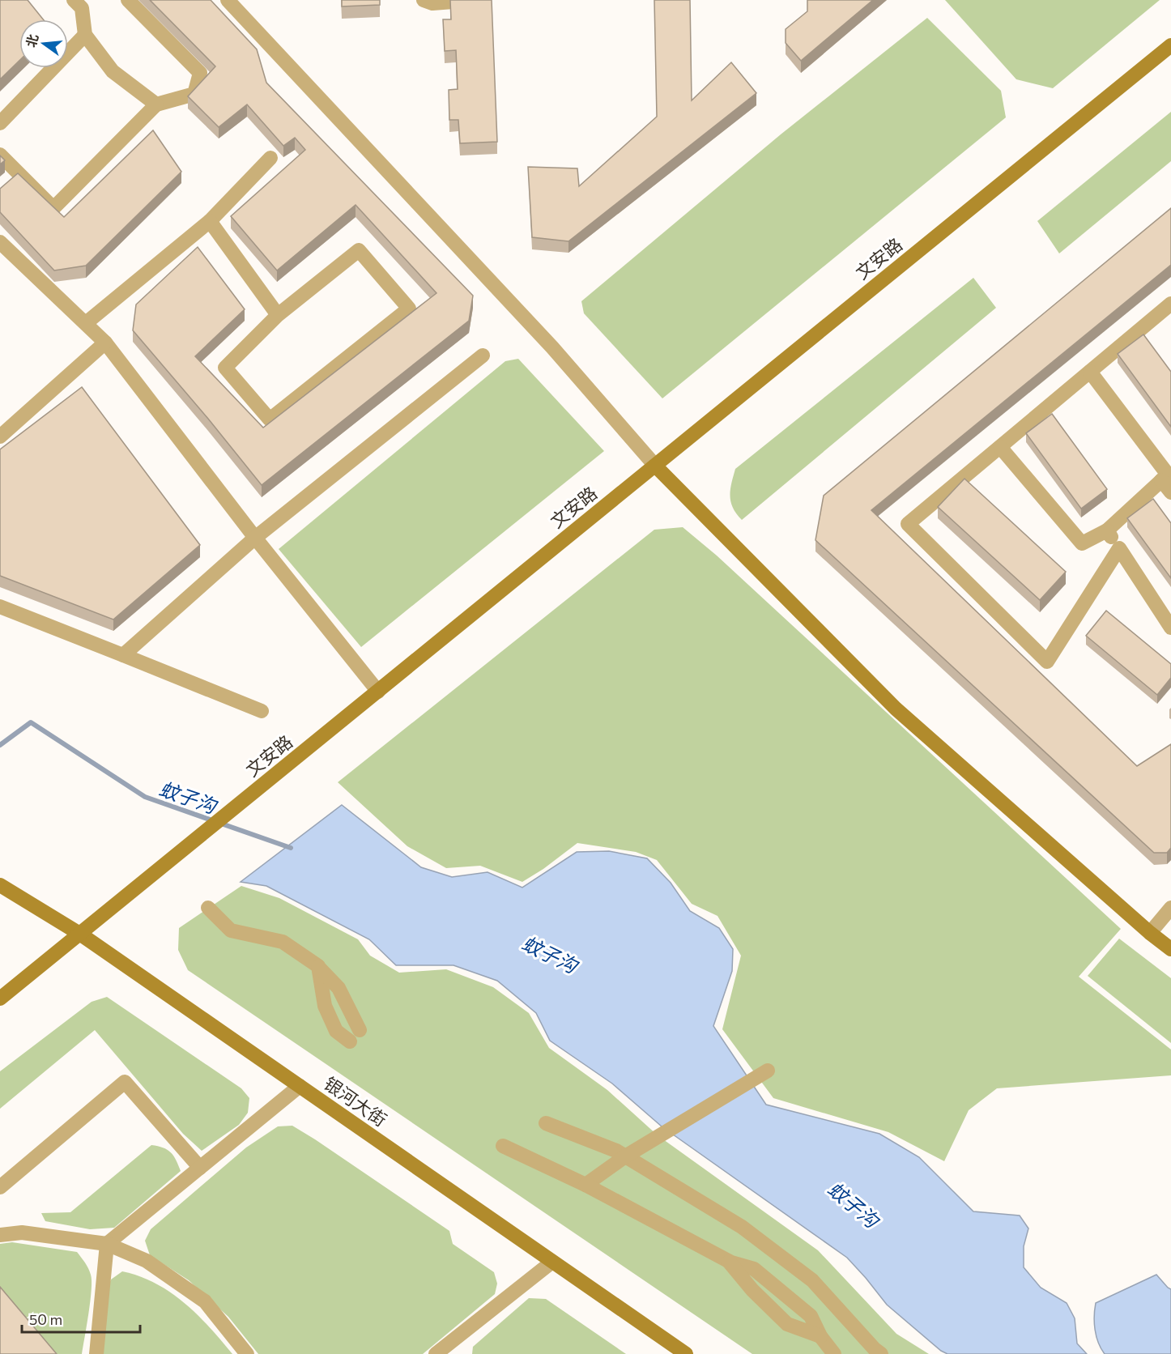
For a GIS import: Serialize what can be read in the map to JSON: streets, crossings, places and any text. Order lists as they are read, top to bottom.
{
  "streets": {
    "main road": ["文安路", "银河大街"]
  },
  "crossings": [
    ["文安路", "银河大街"]
  ],
  "water": ["蚊子沟"],
  "scale_bar": "50 m",
  "north": "left"
}
